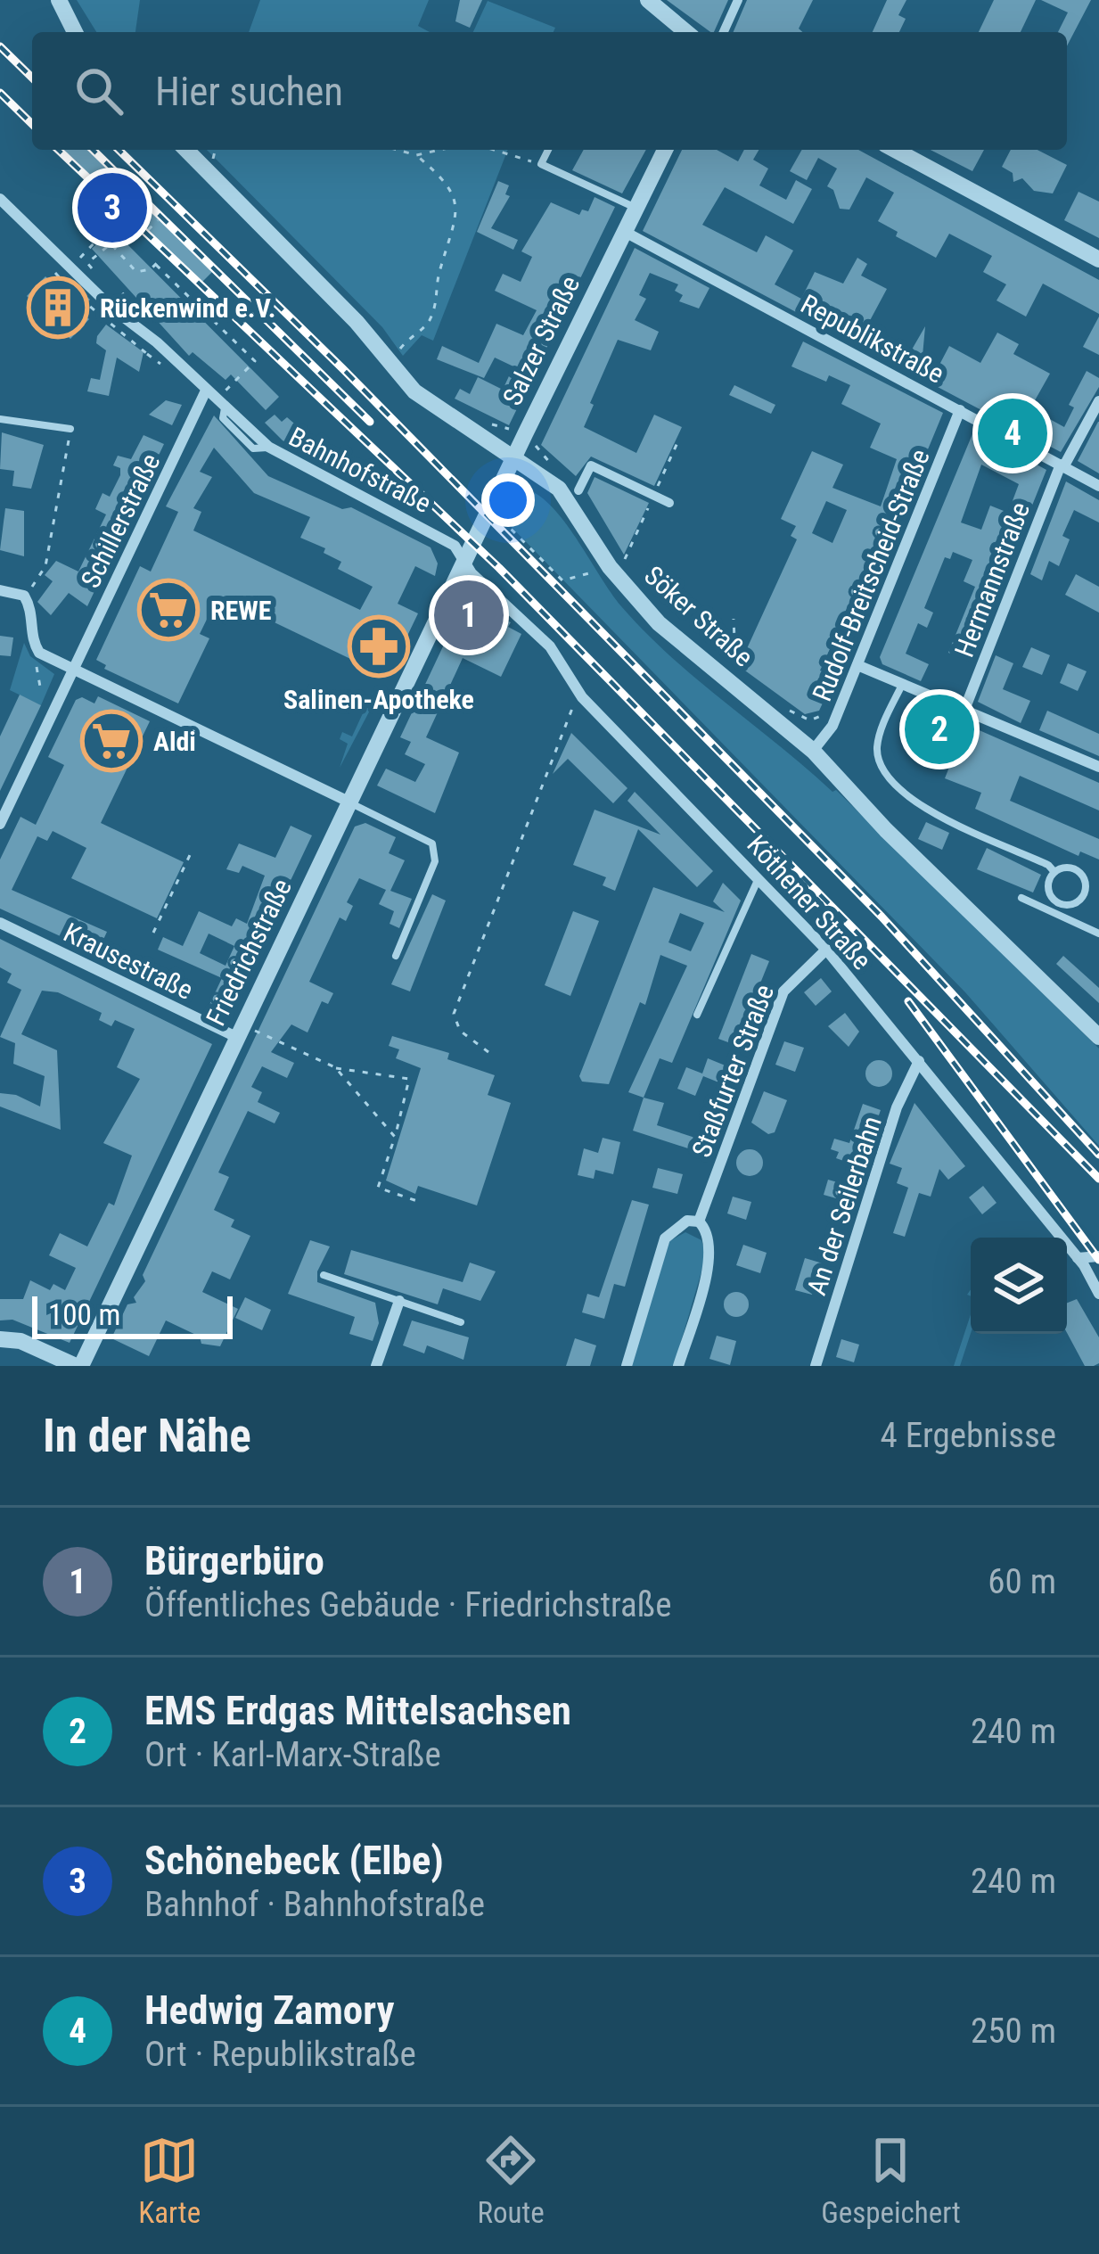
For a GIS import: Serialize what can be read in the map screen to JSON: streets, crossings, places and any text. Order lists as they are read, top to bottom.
{
  "streets": {
    "street": [
      "Republikstraße",
      "Salzer Straße",
      "Bahnhofstraße",
      "Schillerstraße",
      "Rudolf-Breitscheid-Straße",
      "Hermannstraße",
      "Söker Straße",
      "Köthener Straße",
      "Friedrichstraße",
      "Krausestraße",
      "Staßfurter Straße",
      "An der Seilerbahn"
    ]
  },
  "crossings": [
    ["Republikstraße", "Salzer Straße"],
    ["Republikstraße", "Rudolf-Breitscheid-Straße"],
    ["Republikstraße", "Hermannstraße"],
    ["Salzer Straße", "Bahnhofstraße"],
    ["Salzer Straße", "Söker Straße"],
    ["Salzer Straße", "Köthener Straße"],
    ["Salzer Straße", "Friedrichstraße"],
    ["Bahnhofstraße", "Schillerstraße"],
    ["Bahnhofstraße", "Köthener Straße"],
    ["Bahnhofstraße", "Friedrichstraße"],
    ["Rudolf-Breitscheid-Straße", "Söker Straße"],
    ["Köthener Straße", "Friedrichstraße"],
    ["Köthener Straße", "Staßfurter Straße"],
    ["Köthener Straße", "An der Seilerbahn"],
    ["Friedrichstraße", "Krausestraße"]
  ],
  "places": {
    "building": ["Rückenwind e.V."],
    "supermarket": ["REWE", "Aldi"],
    "pharmacy": ["Salinen-Apotheke"]
  },
  "scale_bar": "100 m",
  "page": {
    "search": "Hier suchen",
    "pins": [
      "3",
      "4",
      "1",
      "2"
    ],
    "scale": "100 m",
    "heading": ["In der Nähe", "4 Ergebnisse"],
    "list": [
      {
        "mark": "1",
        "name": "Bürgerbüro",
        "note": "Öffentliches Gebäude · Friedrichstraße",
        "value": "60 m"
      },
      {
        "mark": "2",
        "name": "EMS Erdgas Mittelsachsen",
        "note": "Ort · Karl-Marx-Straße",
        "value": "240 m"
      },
      {
        "mark": "3",
        "name": "Schönebeck (Elbe)",
        "note": "Bahnhof · Bahnhofstraße",
        "value": "240 m"
      },
      {
        "mark": "4",
        "name": "Hedwig Zamory",
        "note": "Ort · Republikstraße",
        "value": "250 m"
      }
    ],
    "nav": ["Karte", "Route", "Gespeichert"]
  }
}
